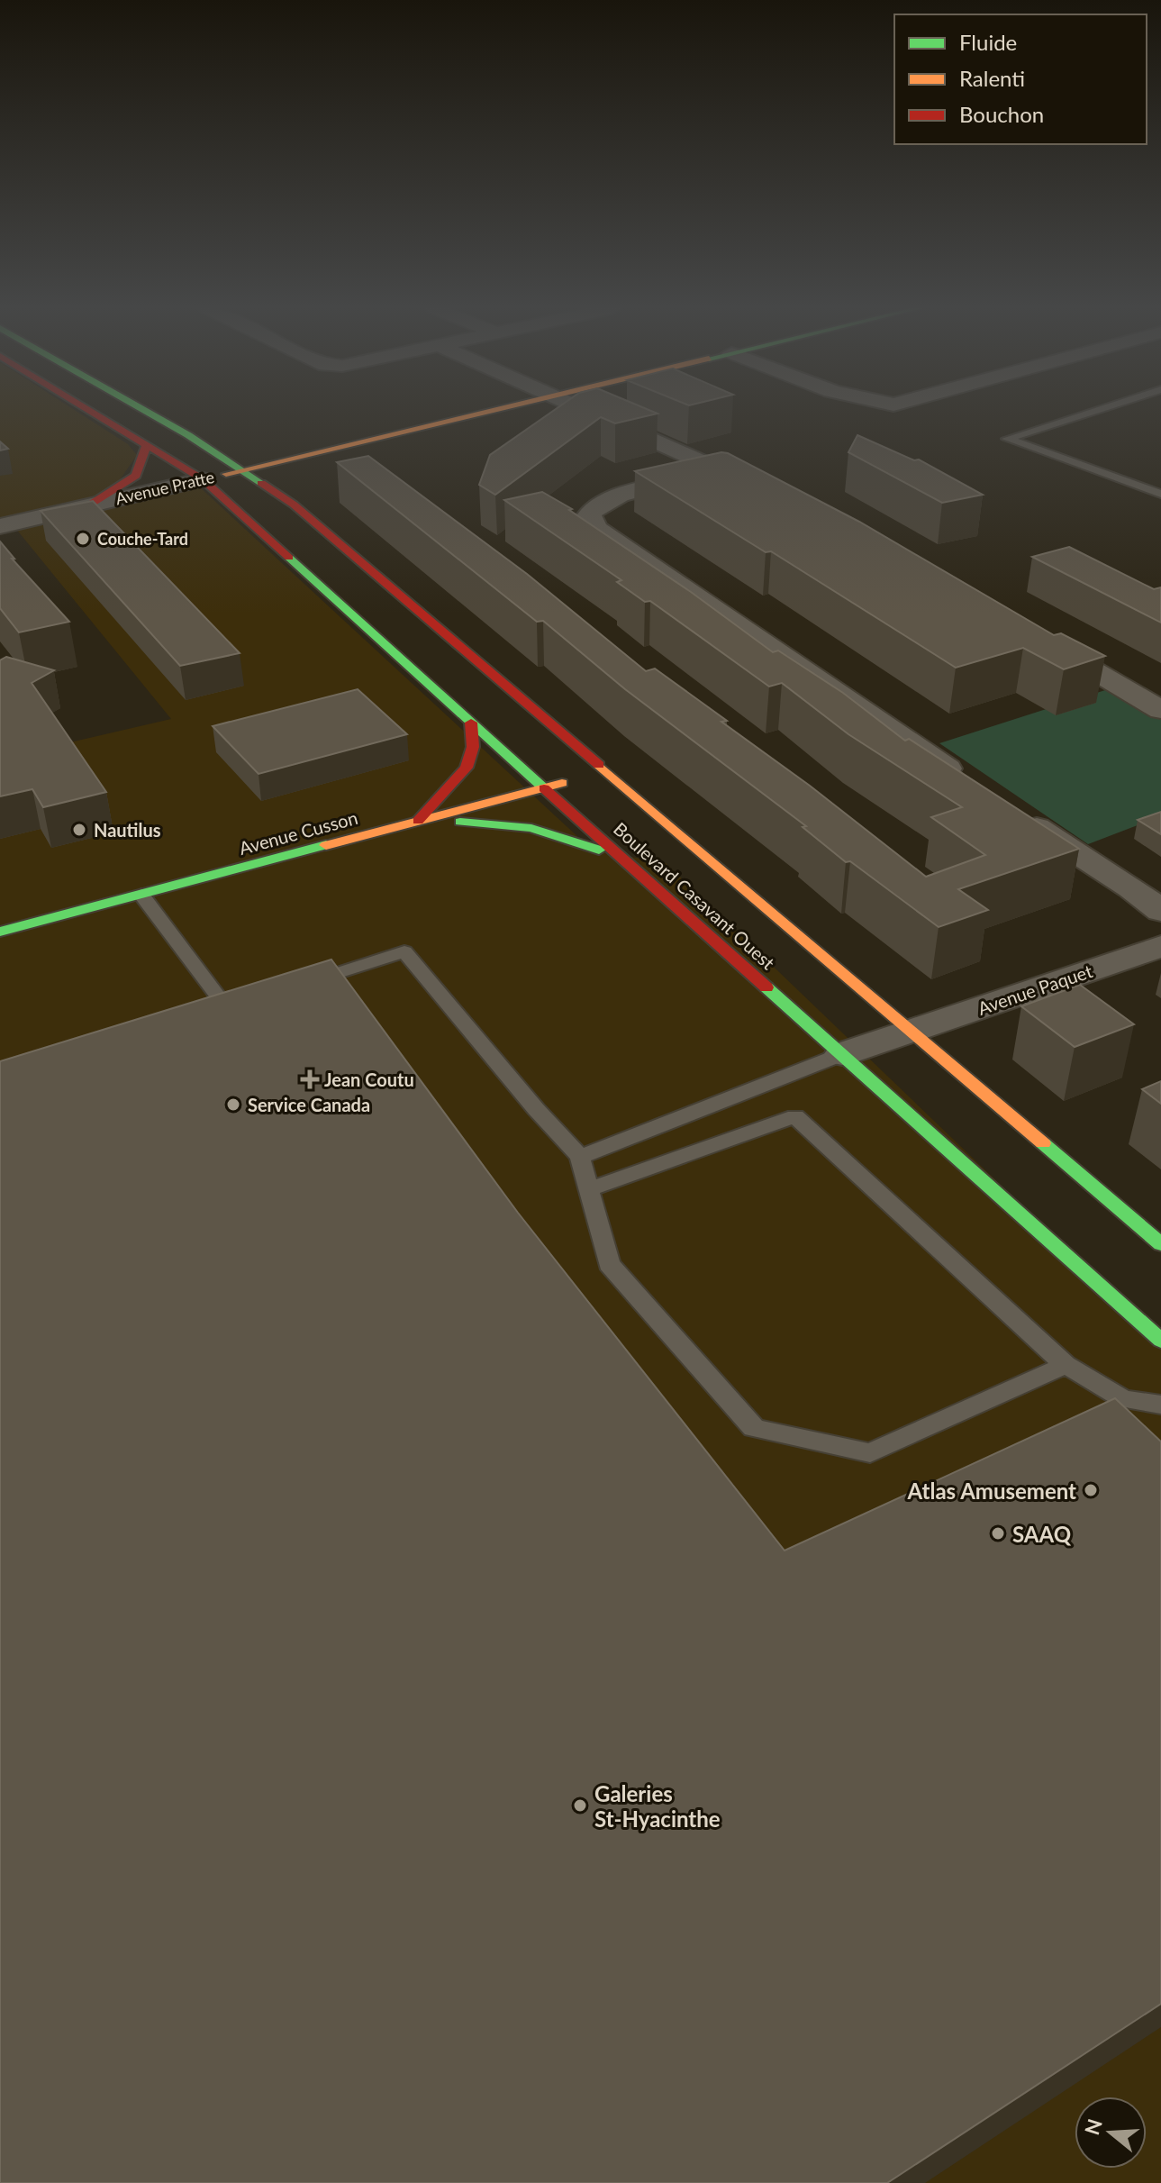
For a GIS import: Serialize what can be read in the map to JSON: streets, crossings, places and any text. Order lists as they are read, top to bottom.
{
  "streets": {
    "street": [
      "Avenue Pratte",
      "Avenue Cusson",
      "Boulevard Casavant Ouest",
      "Avenue Paquet"
    ]
  },
  "crossings": [
    ["Avenue Pratte", "Boulevard Casavant Ouest"],
    ["Avenue Cusson", "Boulevard Casavant Ouest"],
    ["Boulevard Casavant Ouest", "Avenue Paquet"]
  ],
  "places": {
    "other": [
      "Couche-Tard",
      "Nautilus",
      "Service Canada",
      "Atlas Amusement",
      "SAAQ",
      "Galeries St-Hyacinthe"
    ],
    "health": ["Jean Coutu"]
  },
  "legend": ["Fluide", "Ralenti", "Bouchon"],
  "north": "left"
}
